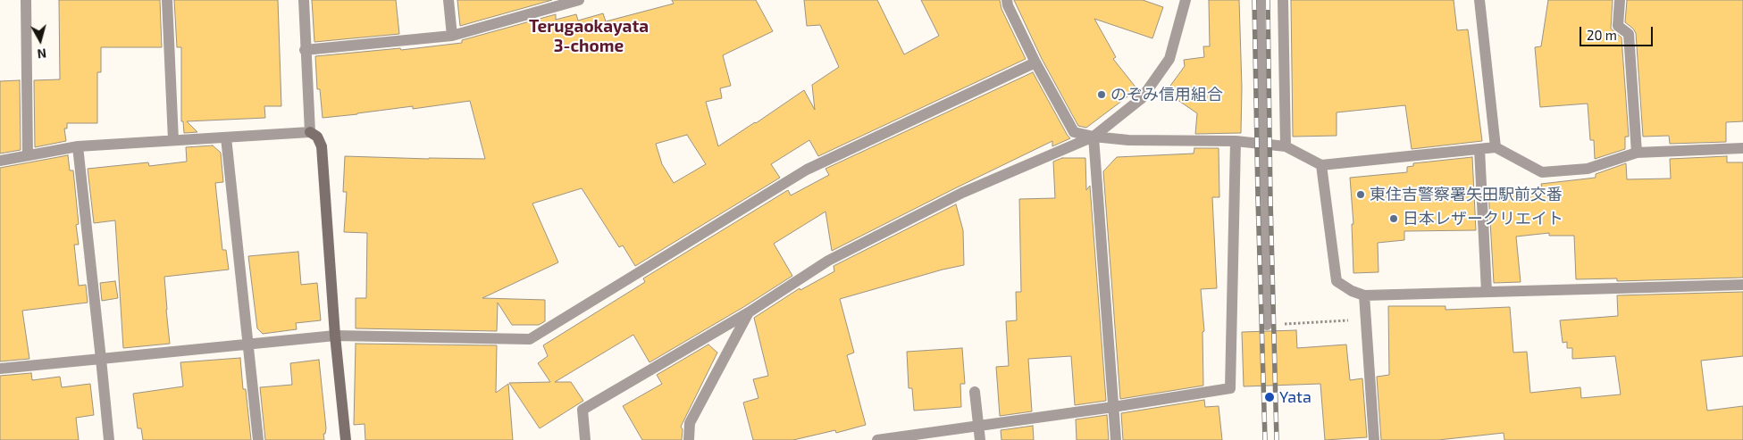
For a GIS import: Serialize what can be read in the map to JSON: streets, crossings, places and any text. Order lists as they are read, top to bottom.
{
  "districts": ["Terugaokayata 3-chome"],
  "places": [
    "のぞみ信用組合",
    "東住吉警察署矢田駅前交番",
    "日本レザークリエイト",
    "Yata"
  ],
  "scale_bar": "20 m",
  "north": "bottom"
}
